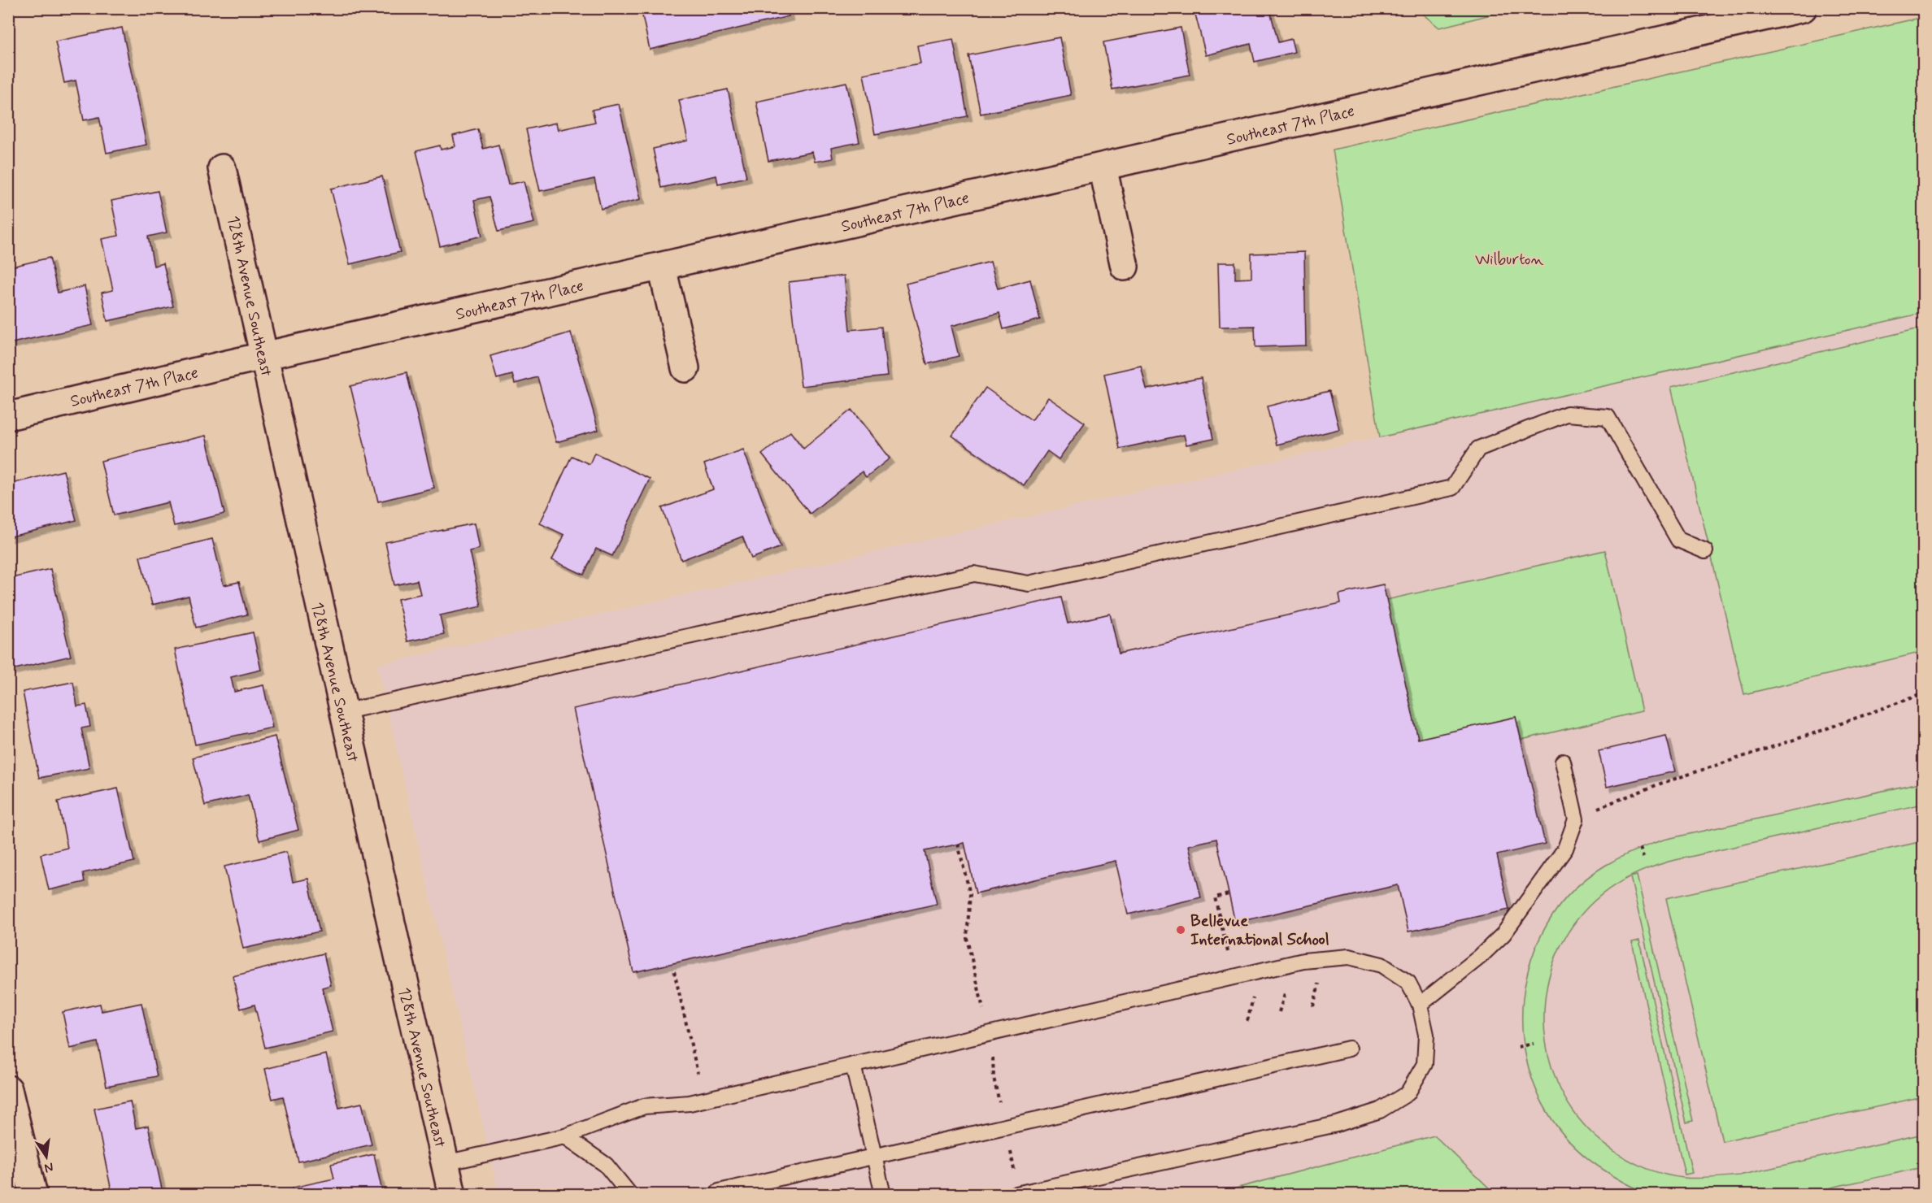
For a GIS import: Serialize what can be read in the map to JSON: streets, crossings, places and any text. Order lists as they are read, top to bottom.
{
  "streets": {
    "street": ["Southeast 7th Place", "128th Avenue Southeast"]
  },
  "crossings": [
    ["Southeast 7th Place", "128th Avenue Southeast"]
  ],
  "parks": ["Wilburton"],
  "places": ["Bellevue International School"],
  "north": "bottom"
}
